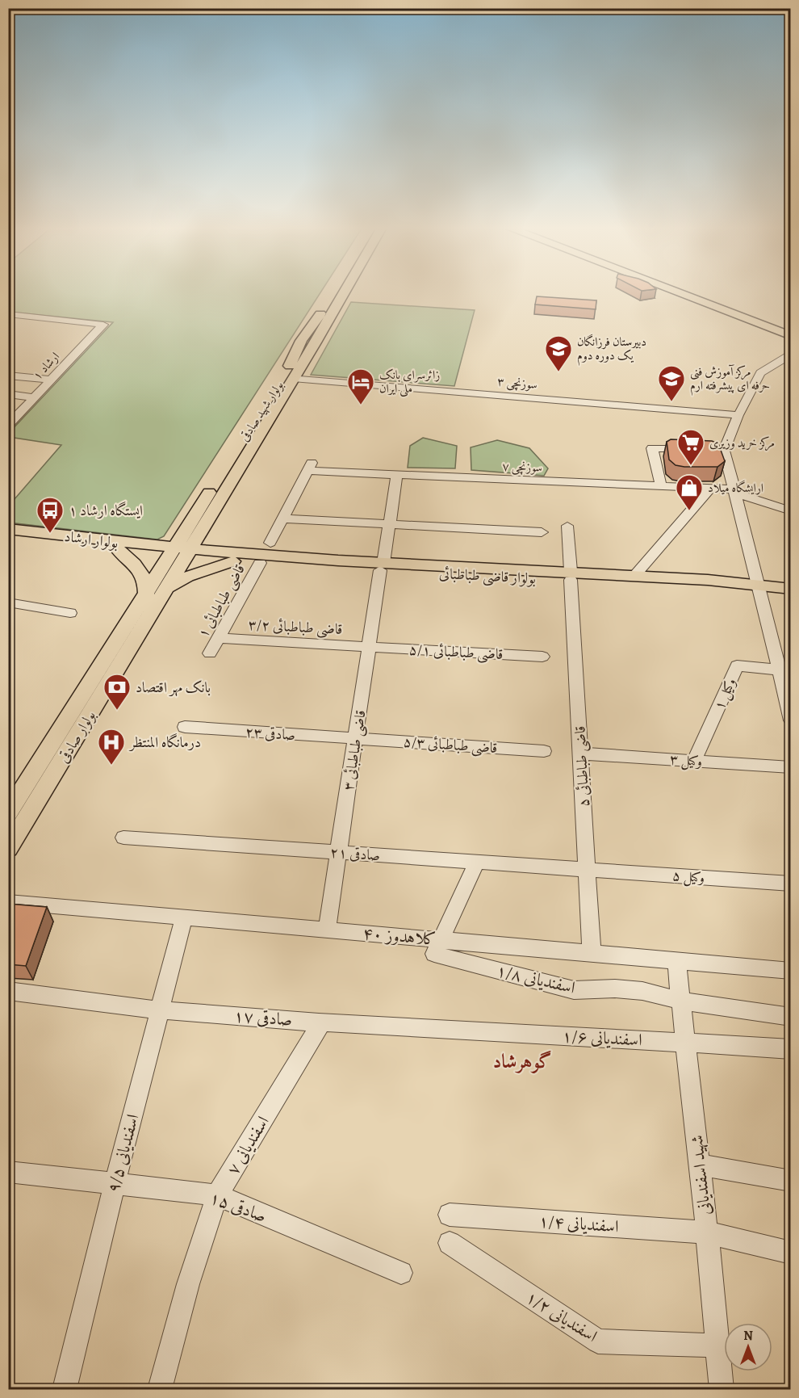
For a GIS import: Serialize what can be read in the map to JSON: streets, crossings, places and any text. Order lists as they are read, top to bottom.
{
  "streets": {
    "main road": [
      "بولوار شهید صادقی",
      "بولوار ارشاد",
      "بولوار قاضی طباطبائی",
      "بولوار صادقی"
    ],
    "street": [
      "ارشاد ۱",
      "سوزنچی ۳",
      "سوزنچی ۷",
      "قاضی طباطبائی ۱",
      "قاضی طباطبائی ۳/۲",
      "قاضی طباطبائی ۵/۱",
      "وکيل ۱",
      "صادقی ۲۳",
      "قاضی طباطبائی ۵/۳",
      "قاضی طباطبائی ۳",
      "وکيل ۳",
      "قاضی طباطبائی ۵",
      "صادقی ۲۱",
      "وکيل ۵",
      "کلاهدوز ۴۰",
      "اسفندیانی ۱/۸",
      "صادقی ۱۷",
      "اسفندیانی ۱/۶",
      "اسفندیانی ۷",
      "اسفندیانی ۹/۵",
      "شهید اسفندیانی",
      "صادقی ۱۵",
      "اسفندیانی ۱/۴",
      "اسفندیانی ۱/۲"
    ]
  },
  "crossings": [
    ["سوزنچی ۳", "بولوار شهید صادقی"],
    ["بولوار شهید صادقی", "بولوار ارشاد"],
    ["بولوار شهید صادقی", "بولوار قاضی طباطبائی"],
    ["بولوار شهید صادقی", "بولوار صادقی"],
    ["سوزنچی ۷", "قاضی طباطبائی ۳"],
    ["بولوار ارشاد", "بولوار قاضی طباطبائی"],
    ["بولوار ارشاد", "بولوار صادقی"],
    ["بولوار قاضی طباطبائی", "قاضی طباطبائی ۱"],
    ["بولوار قاضی طباطبائی", "بولوار صادقی"],
    ["بولوار قاضی طباطبائی", "قاضی طباطبائی ۳"],
    ["بولوار قاضی طباطبائی", "قاضی طباطبائی ۵"],
    ["قاضی طباطبائی ۱", "قاضی طباطبائی ۳/۲"],
    ["قاضی طباطبائی ۳/۲", "قاضی طباطبائی ۵/۱"],
    ["قاضی طباطبائی ۳/۲", "قاضی طباطبائی ۳"],
    ["قاضی طباطبائی ۵/۱", "قاضی طباطبائی ۳"],
    ["وکيل ۱", "وکيل ۳"],
    ["صادقی ۲۳", "قاضی طباطبائی ۵/۳"],
    ["صادقی ۲۳", "قاضی طباطبائی ۳"],
    ["قاضی طباطبائی ۵/۳", "قاضی طباطبائی ۳"],
    ["قاضی طباطبائی ۳", "صادقی ۲۱"],
    ["قاضی طباطبائی ۳", "کلاهدوز ۴۰"],
    ["وکيل ۳", "قاضی طباطبائی ۵"],
    ["قاضی طباطبائی ۵", "صادقی ۲۱"],
    ["قاضی طباطبائی ۵", "وکيل ۵"],
    ["قاضی طباطبائی ۵", "کلاهدوز ۴۰"],
    ["صادقی ۲۱", "وکيل ۵"],
    ["کلاهدوز ۴۰", "اسفندیانی ۱/۸"],
    ["کلاهدوز ۴۰", "اسفندیانی ۹/۵"],
    ["کلاهدوز ۴۰", "شهید اسفندیانی"],
    ["اسفندیانی ۱/۸", "شهید اسفندیانی"],
    ["صادقی ۱۷", "اسفندیانی ۱/۶"],
    ["صادقی ۱۷", "اسفندیانی ۷"],
    ["صادقی ۱۷", "اسفندیانی ۹/۵"],
    ["اسفندیانی ۱/۶", "شهید اسفندیانی"],
    ["اسفندیانی ۷", "صادقی ۱۵"],
    ["اسفندیانی ۹/۵", "صادقی ۱۵"],
    ["شهید اسفندیانی", "اسفندیانی ۱/۴"],
    ["شهید اسفندیانی", "اسفندیانی ۱/۲"]
  ],
  "districts": ["گوهرشاد"],
  "places": {
    "school or university": ["دبیرستان فرزانگان یک دوره دوم", "مرکز آموزش فنی حرفه ای پیشرفته ارم"],
    "hotel": ["زائرسرای بانک ملی ایران"],
    "supermarket": ["مرکز خرید وزیری"],
    "shop": ["ارايشگاه ميلاد"],
    "bus stop": ["ایستگاه ارشاد ۱"],
    "bank": ["بانک مهر اقتصاد"],
    "hospital": ["درمانگاه المنتظر"]
  },
  "north": "top"
}
